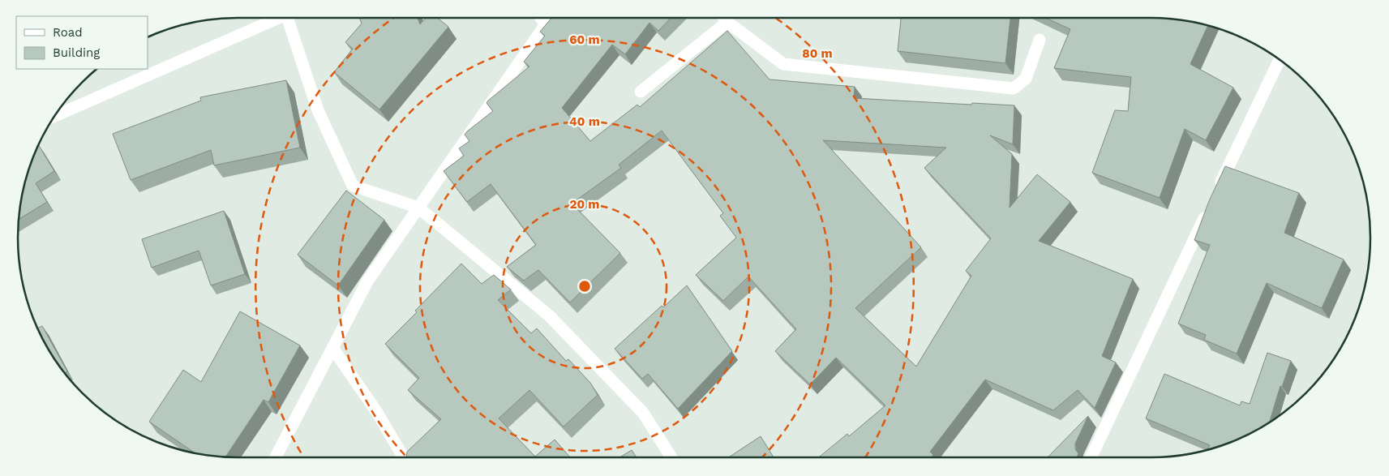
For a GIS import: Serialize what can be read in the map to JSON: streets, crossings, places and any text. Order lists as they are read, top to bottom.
{
  "legend": ["Road", "Building"],
  "rings": [
    "60 m",
    "80 m",
    "40 m",
    "20 m"
  ]
}
